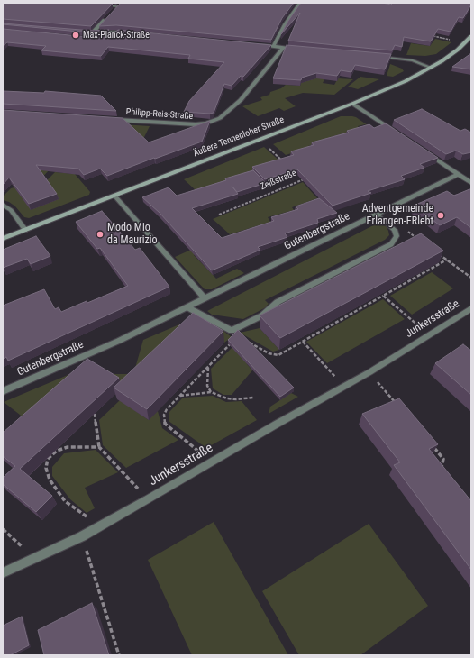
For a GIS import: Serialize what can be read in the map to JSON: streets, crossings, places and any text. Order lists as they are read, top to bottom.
{
  "streets": {
    "street": [
      "Philipp-Reis-Straße",
      "Äußere Tennenloher Straße",
      "Gutenbergstraße",
      "Junkersstraße"
    ],
    "path": ["Zeißstraße"]
  },
  "places": ["Max-Planck-Straße", "Adventgemeinde Erlangen-ERlebt", "Modo Mio da Maurizio"]
}
